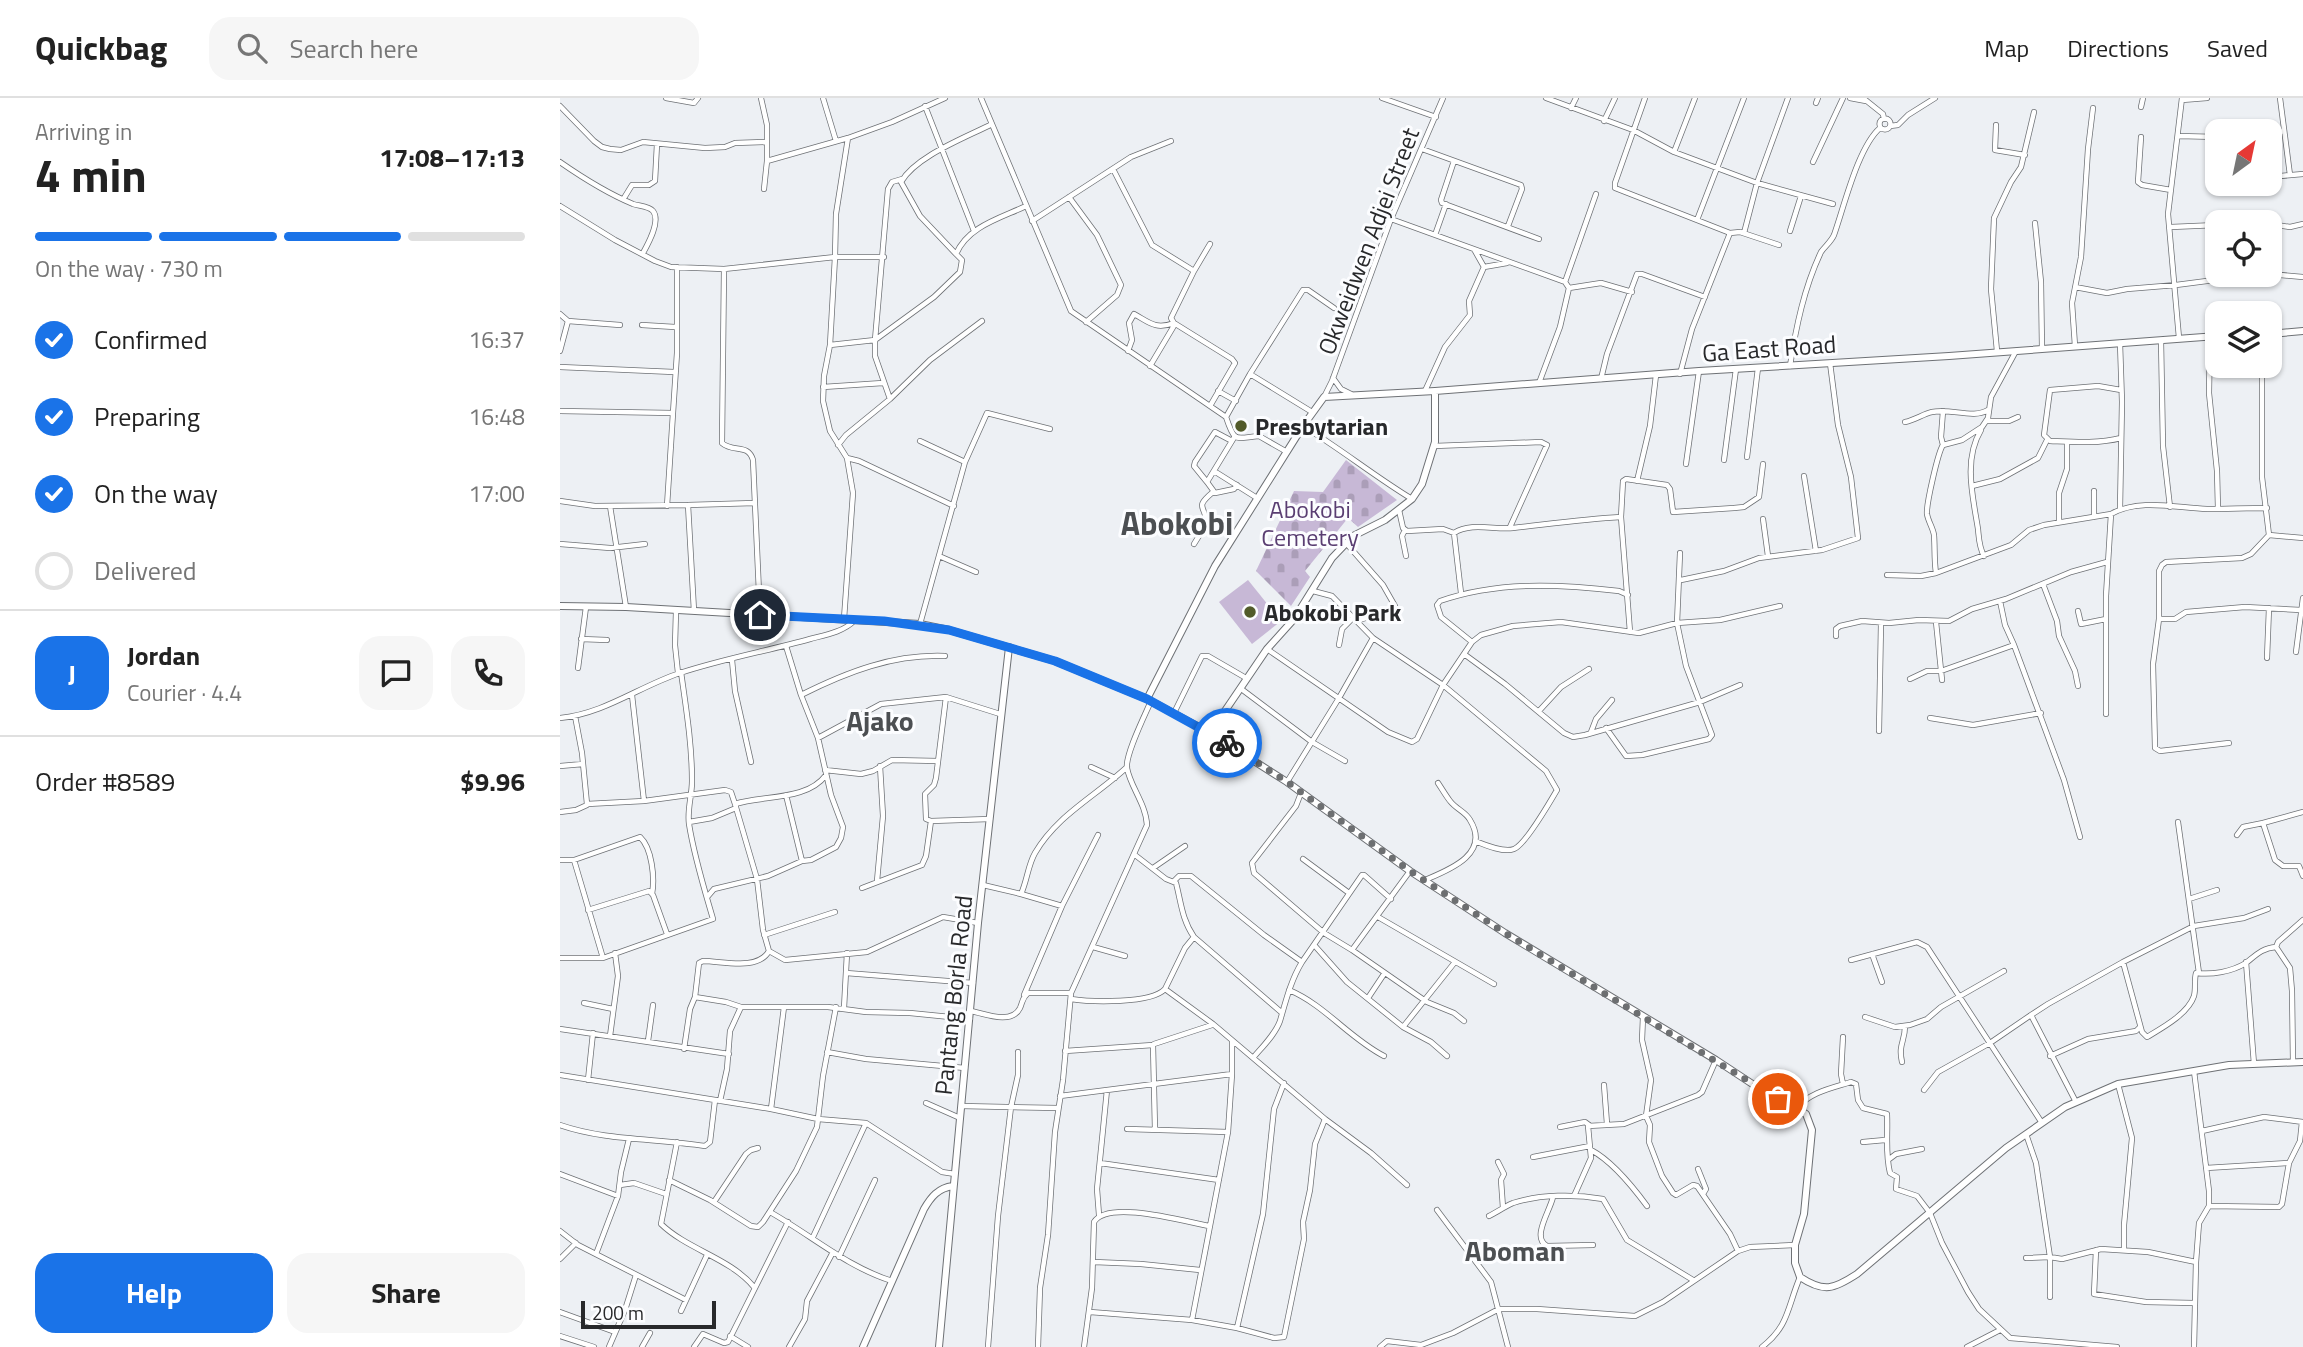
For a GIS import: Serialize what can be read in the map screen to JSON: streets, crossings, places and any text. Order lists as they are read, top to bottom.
{
  "streets": {
    "street": ["Okweidwen Adjei Street", "Ga East Road", "Pantang Borla Road"]
  },
  "crossings": [
    ["Okweidwen Adjei Street", "Ga East Road"]
  ],
  "districts": ["Abokobi", "Ajako", "Aboman"],
  "parks": ["Abokobi Cemetery"],
  "places": ["Presbytarian", "Abokobi Park"],
  "scale_bar": "200 m",
  "north": "top right",
  "page": {
    "header": "Quickbag",
    "search": "Search here",
    "nav": ["Map", "Directions", "Saved"],
    "heading": ["4 min", "Arriving in", "17:08–17:13"],
    "panel": [
      "Jordan",
      "Courier · 4.4",
      "Order #8589",
      "$9.96"
    ],
    "bar": "On the way · 730 m",
    "list": [
      ["Confirmed", "16:37"],
      ["Preparing", "16:48"],
      ["On the way", "17:00"],
      "Delivered"
    ],
    "round": "J",
    "buttons": ["Help", "Share"],
    "scale": "200 m"
  }
}
